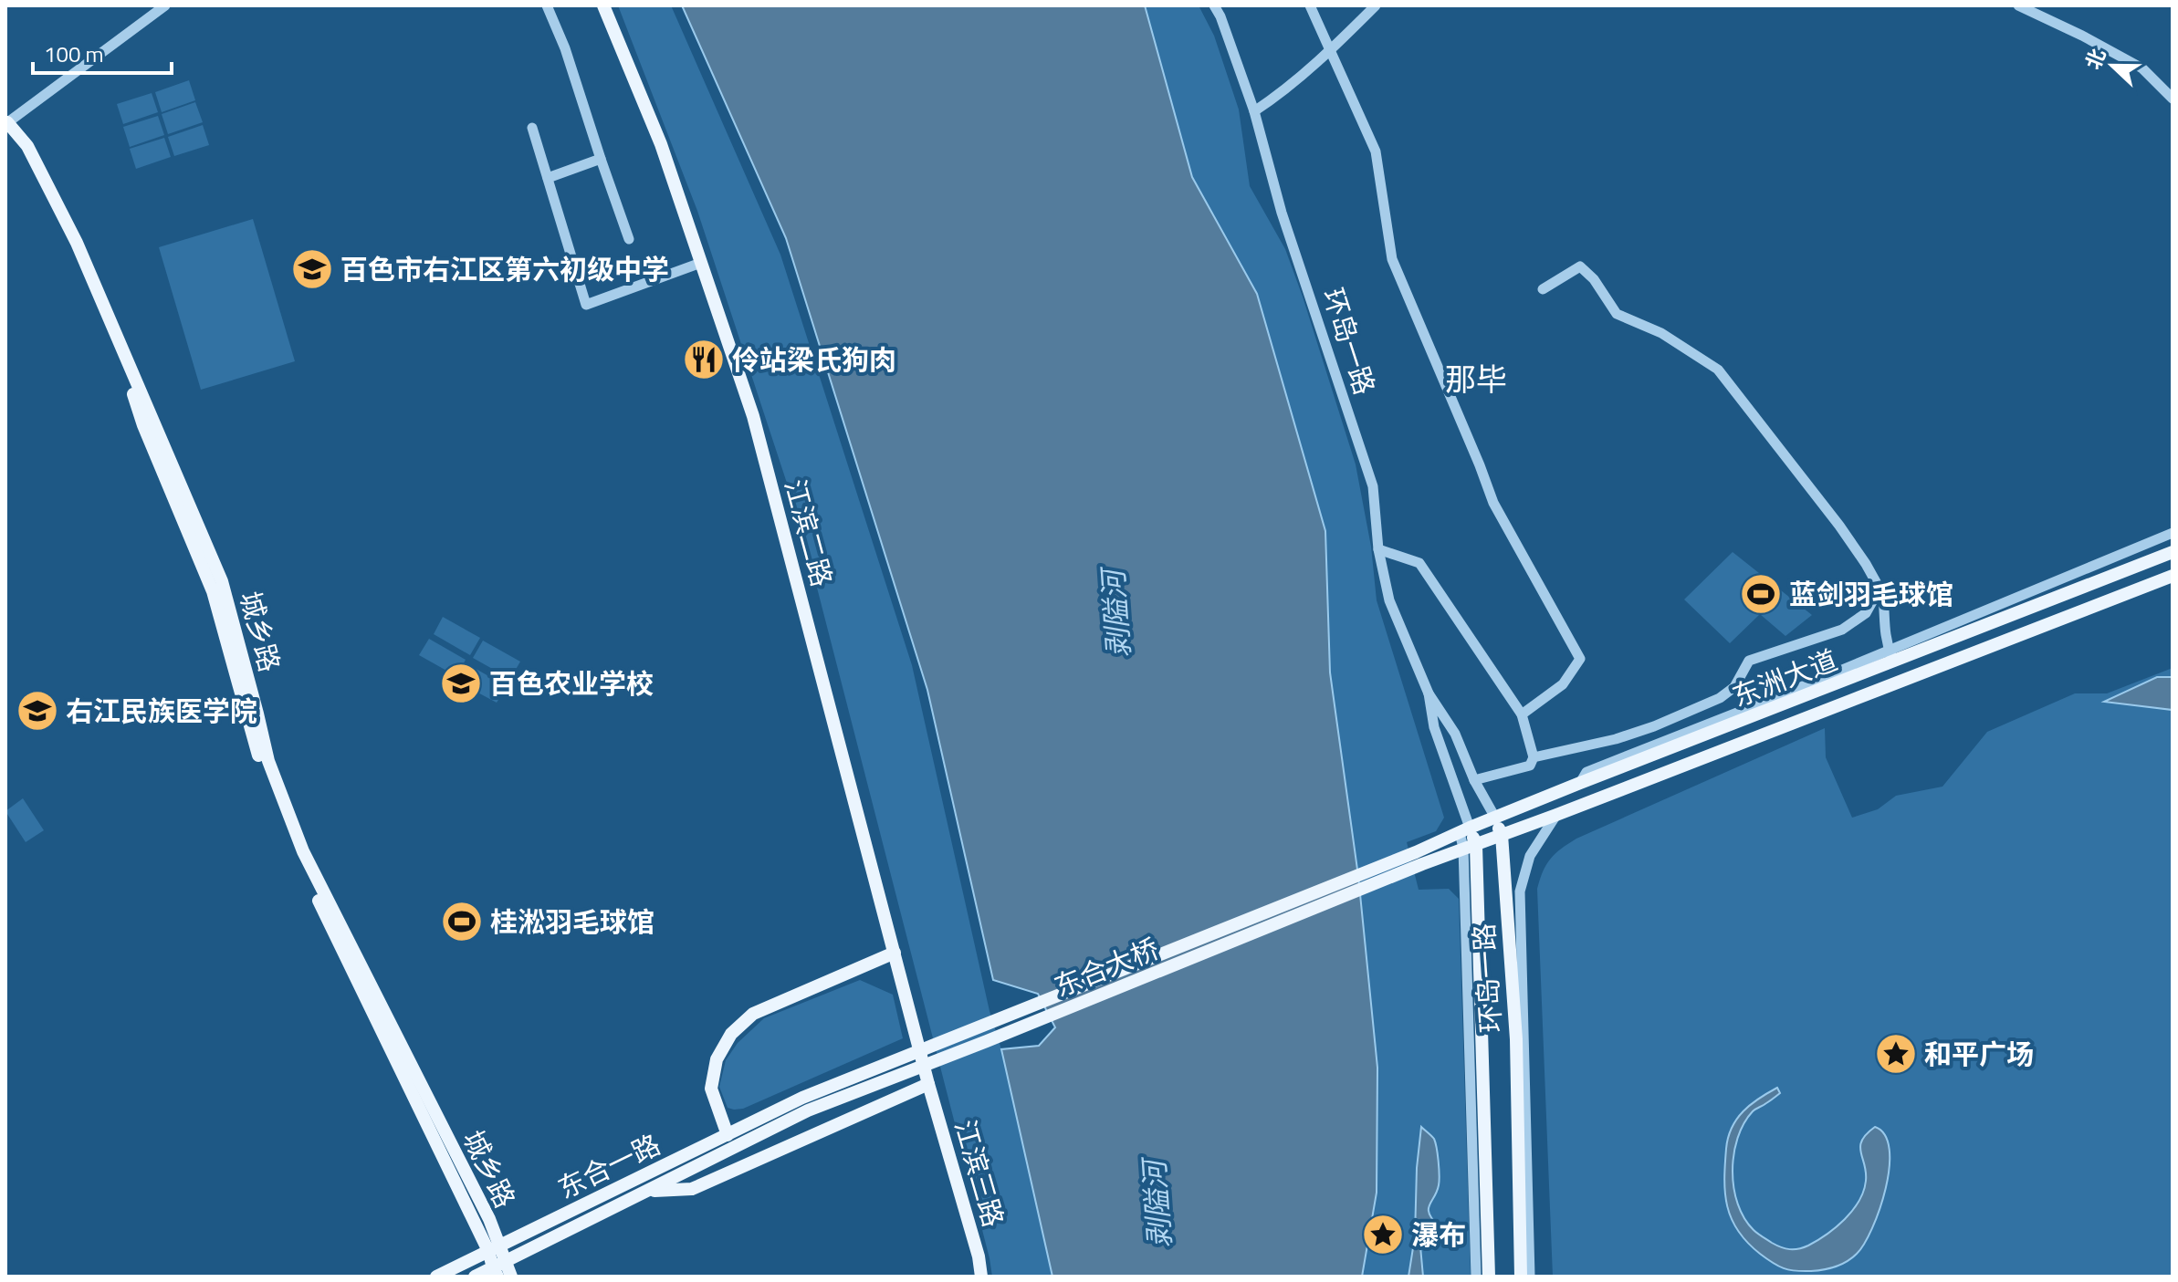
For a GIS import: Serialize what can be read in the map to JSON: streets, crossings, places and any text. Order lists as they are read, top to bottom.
{
  "streets": {
    "main road": [
      "环岛一路",
      "江滨二路",
      "城乡路",
      "东洲大道",
      "东合大桥",
      "东合一路",
      "江滨三路"
    ]
  },
  "crossings": [
    ["环岛一路", "东洲大道"],
    ["江滨二路", "江滨三路"],
    ["城乡路", "东合一路"],
    ["东洲大道", "东合大桥"],
    ["东合大桥", "东合一路"]
  ],
  "districts": ["那毕"],
  "water": ["剥隘河"],
  "places": {
    "school or university": ["百色市右江区第六初级中学", "百色农业学校", "右江民族医学院"],
    "restaurant": ["伶站梁氏狗肉"],
    "sports": ["蓝剑羽毛球馆", "桂淞羽毛球馆"],
    "place": ["和平广场", "瀑布"]
  },
  "scale_bar": "100 m",
  "north": "left"
}
